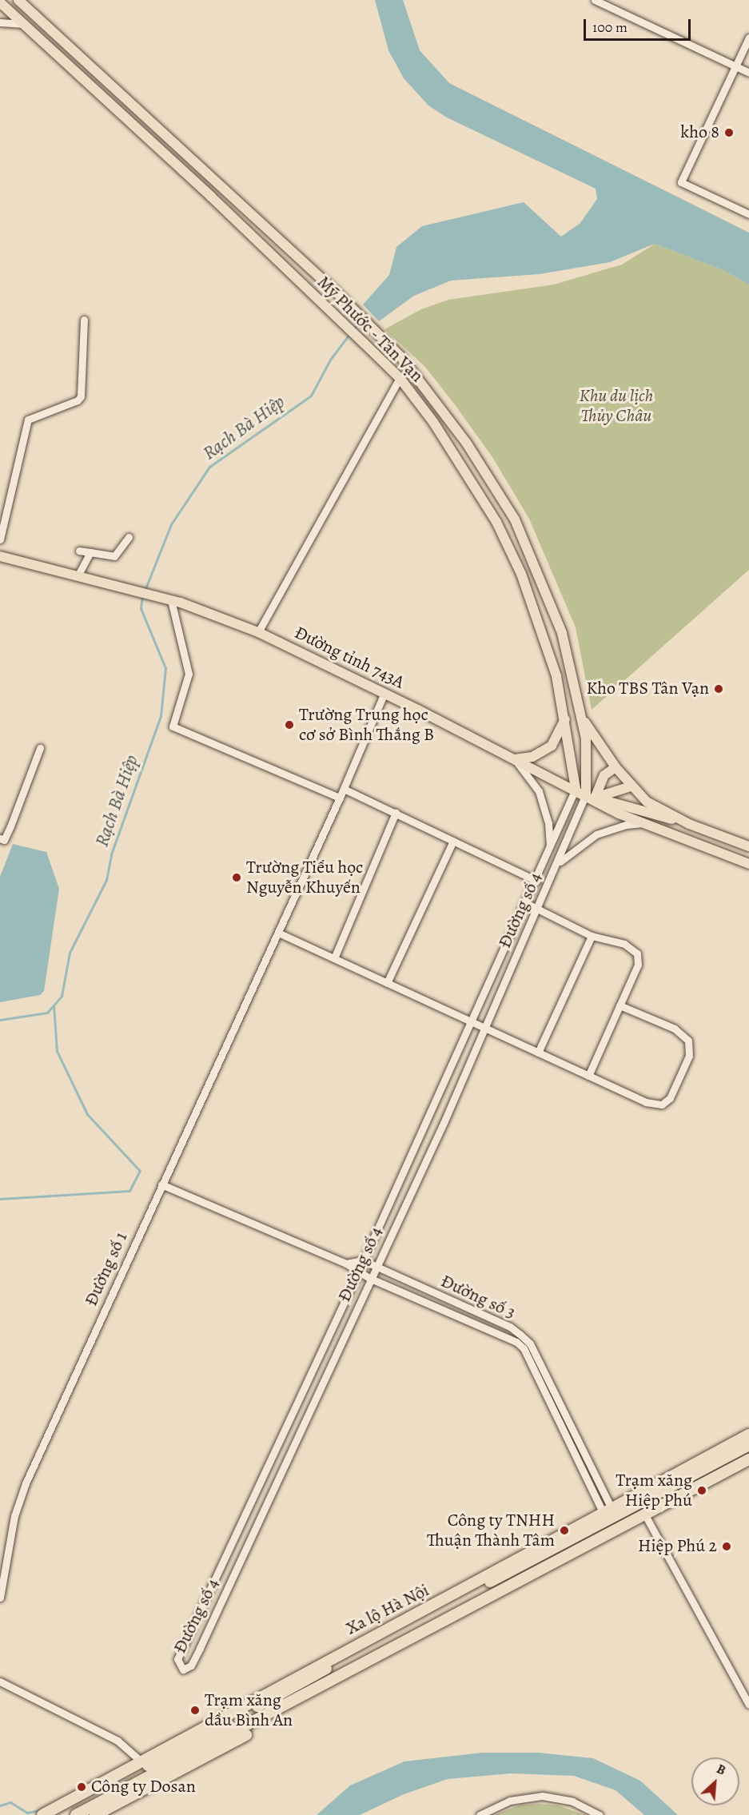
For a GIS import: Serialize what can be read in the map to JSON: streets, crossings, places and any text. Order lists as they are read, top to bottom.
{
  "streets": {
    "highway": ["Xa lộ Hà Nội"],
    "main road": ["Mỹ Phước - Tân Vạn", "Đường tỉnh 743A"],
    "street": ["Đường số 4", "Đường số 1", "Đường số 3"]
  },
  "crossings": [
    ["Mỹ Phước - Tân Vạn", "Đường tỉnh 743A"],
    ["Mỹ Phước - Tân Vạn", "Đường số 4"],
    ["Đường tỉnh 743A", "Đường số 4"],
    ["Đường tỉnh 743A", "Đường số 1"],
    ["Đường số 4", "Đường số 3"],
    ["Đường số 1", "Đường số 3"],
    ["Đường số 3", "Xa lộ Hà Nội"]
  ],
  "water": ["Rạch Bà Hiệp"],
  "parks": ["Khu du lịch Thủy Châu"],
  "places": [
    "kho 8",
    "Kho TBS Tân Vạn",
    "Trường Trung học cơ sở Bình Thắng B",
    "Trường Tiểu học Nguyễn Khuyến",
    "Trạm xăng Hiệp Phú",
    "Công ty TNHH Thuận Thành Tâm",
    "Hiệp Phú 2",
    "Trạm xăng dầu Bình An",
    "Công ty Dosan"
  ],
  "scale_bar": "100 m",
  "north": "top right"
}
